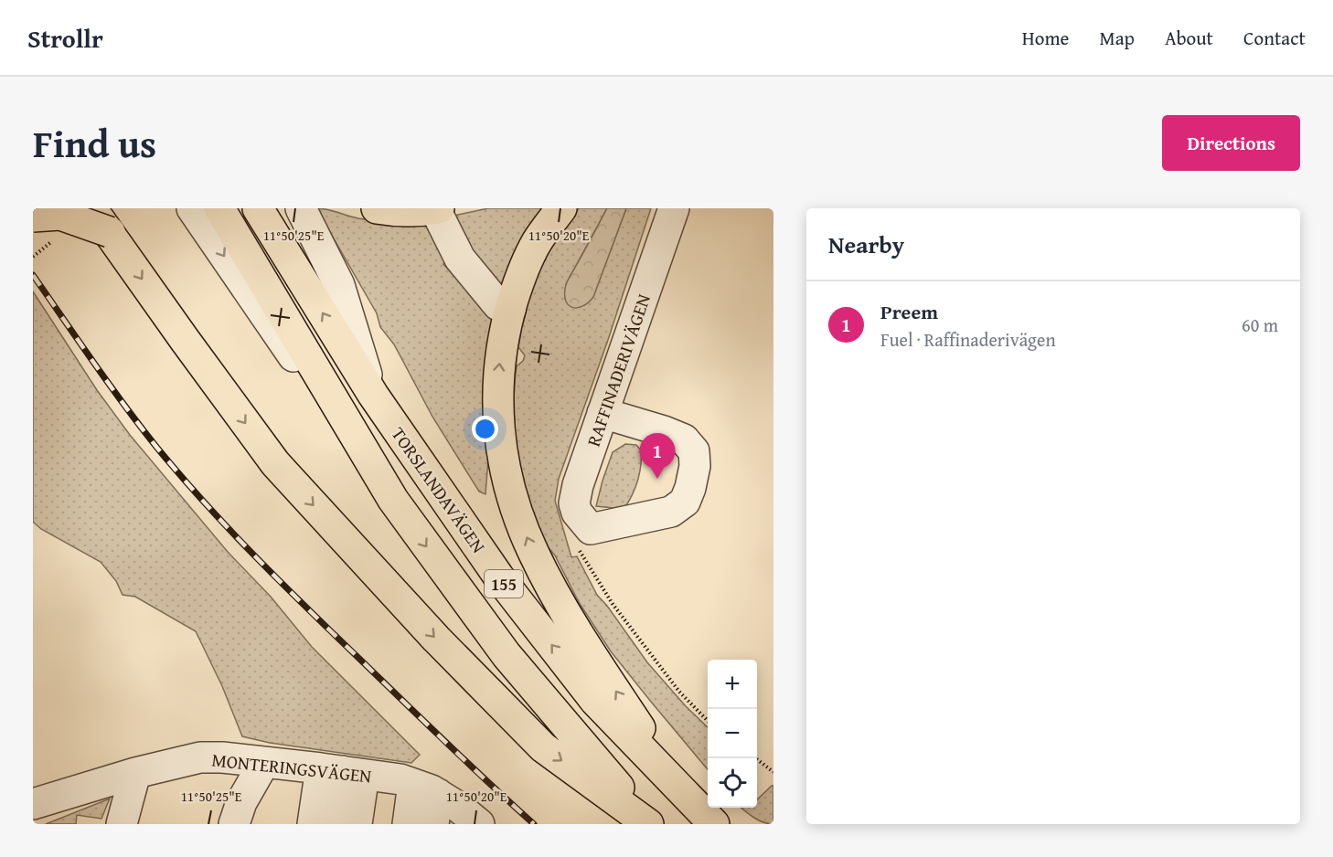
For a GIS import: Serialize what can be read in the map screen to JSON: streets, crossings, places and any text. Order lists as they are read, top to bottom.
{
  "streets": {
    "main road": ["TORSLANDAVÄGEN", "155"],
    "street": ["RAFFINADERIVÄGEN", "MONTERINGSVÄGEN"]
  },
  "page": {
    "header": "Strollr",
    "nav": [
      "Home",
      "Map",
      "About",
      "Contact"
    ],
    "title": "Find us",
    "buttons": "Directions",
    "heading": "Nearby",
    "list": [
      {
        "mark": "1",
        "name": "Preem",
        "note": "Fuel · Raffinaderivägen",
        "value": "60 m"
      }
    ],
    "pins": "1",
    "map_buttons": ["+", "−"]
  },
  "coordinates": ["11°50'25\"E", "11°50'20\"E"]
}
